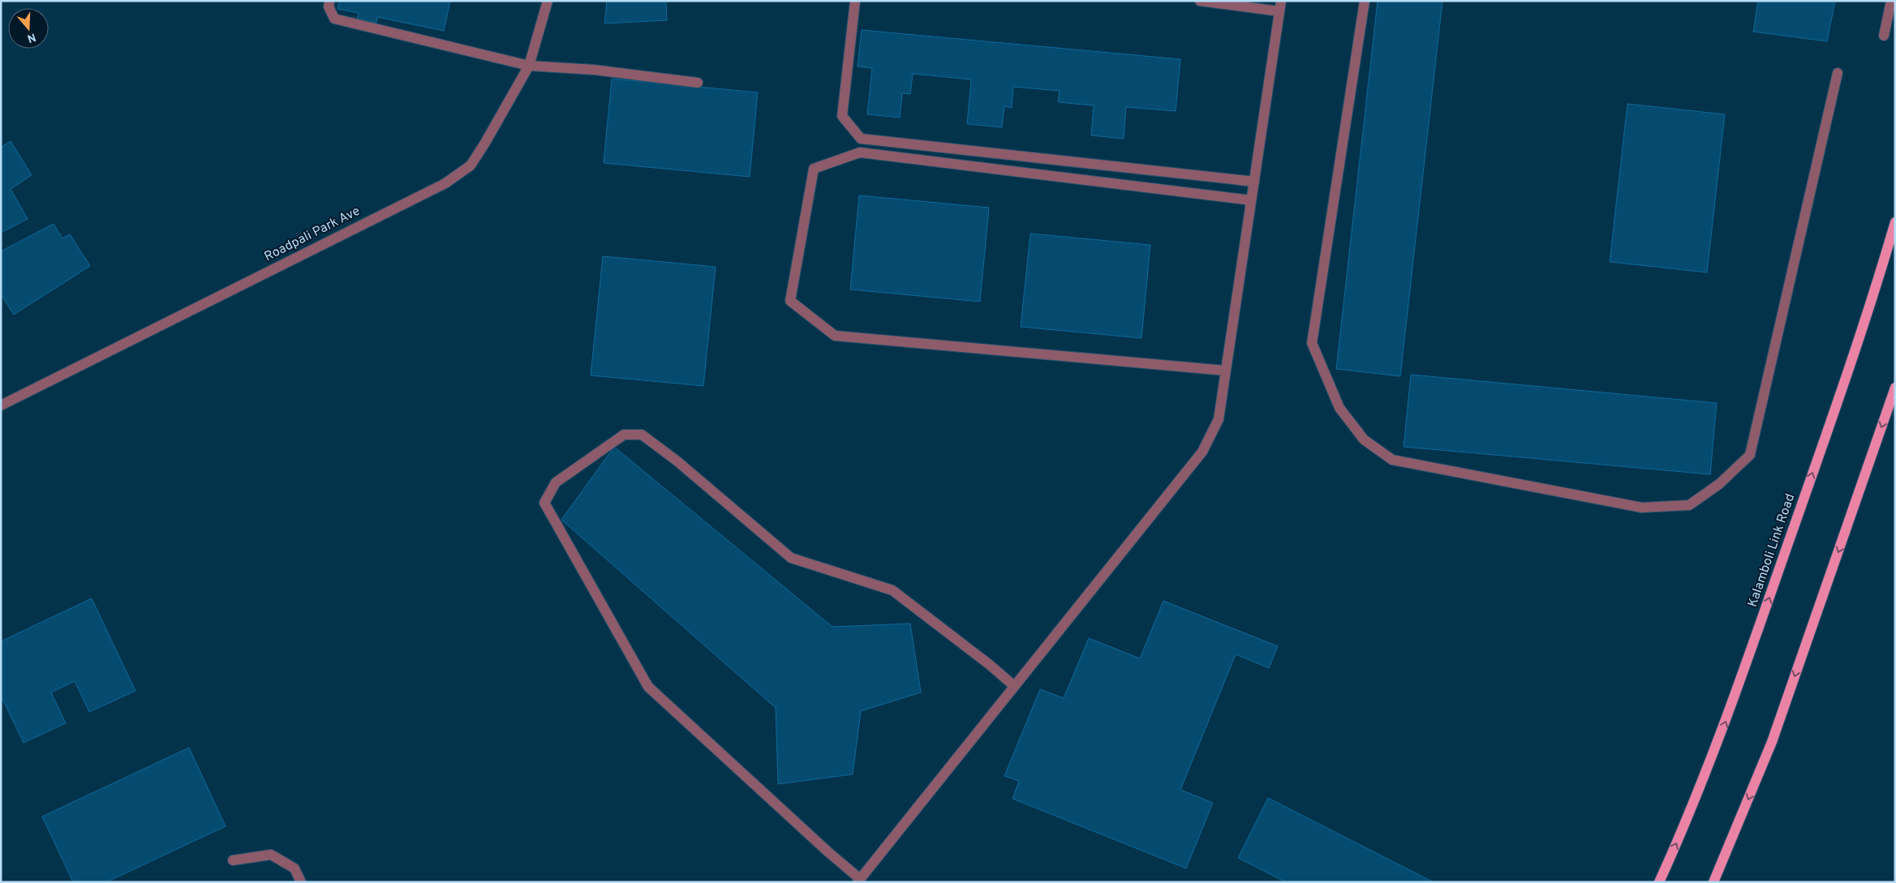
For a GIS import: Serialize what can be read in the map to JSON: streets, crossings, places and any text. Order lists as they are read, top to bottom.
{
  "streets": {
    "main road": ["Kalamboli Link Road"],
    "street": ["Roadpali Park Ave"]
  },
  "north": "bottom"
}
